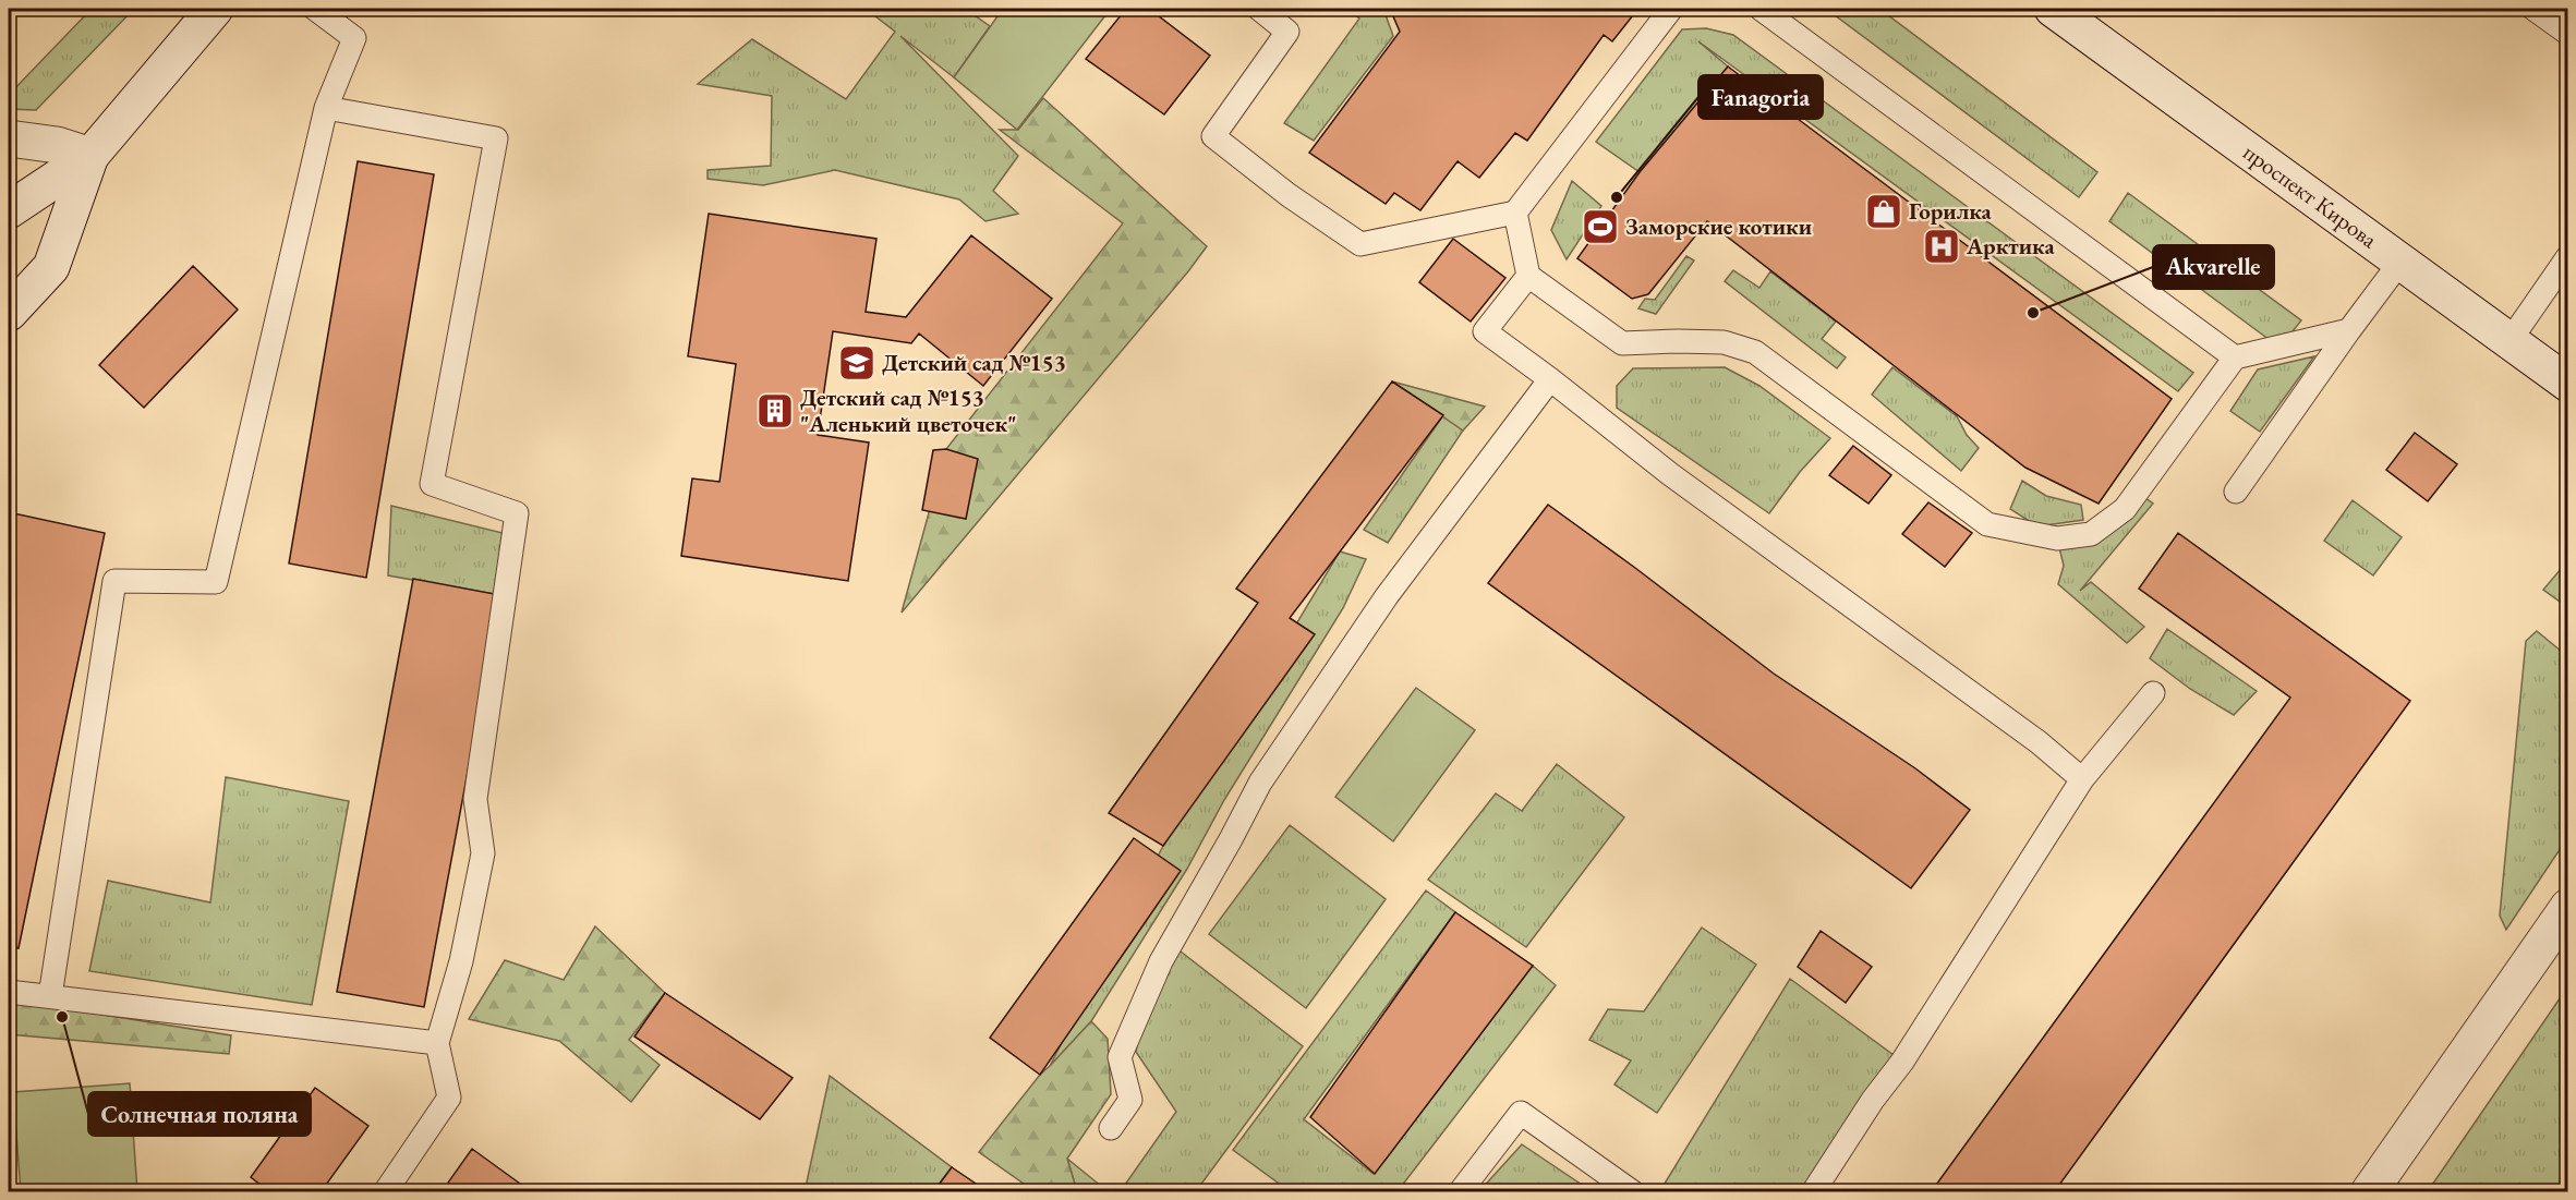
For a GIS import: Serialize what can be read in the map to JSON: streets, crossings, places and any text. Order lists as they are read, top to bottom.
{
  "streets": {
    "street": ["проспект Кирова"]
  },
  "places": {
    "other": ["Fanagoria", "Akvarelle", "Солнечная поляна"],
    "shop": ["Горилка"],
    "sports": ["Заморские котики"],
    "hospital": ["Арктика"],
    "school or university": ["Детский сад №153"],
    "building": ["Детский сад №153 \"Аленький цветочек\""]
  }
}
